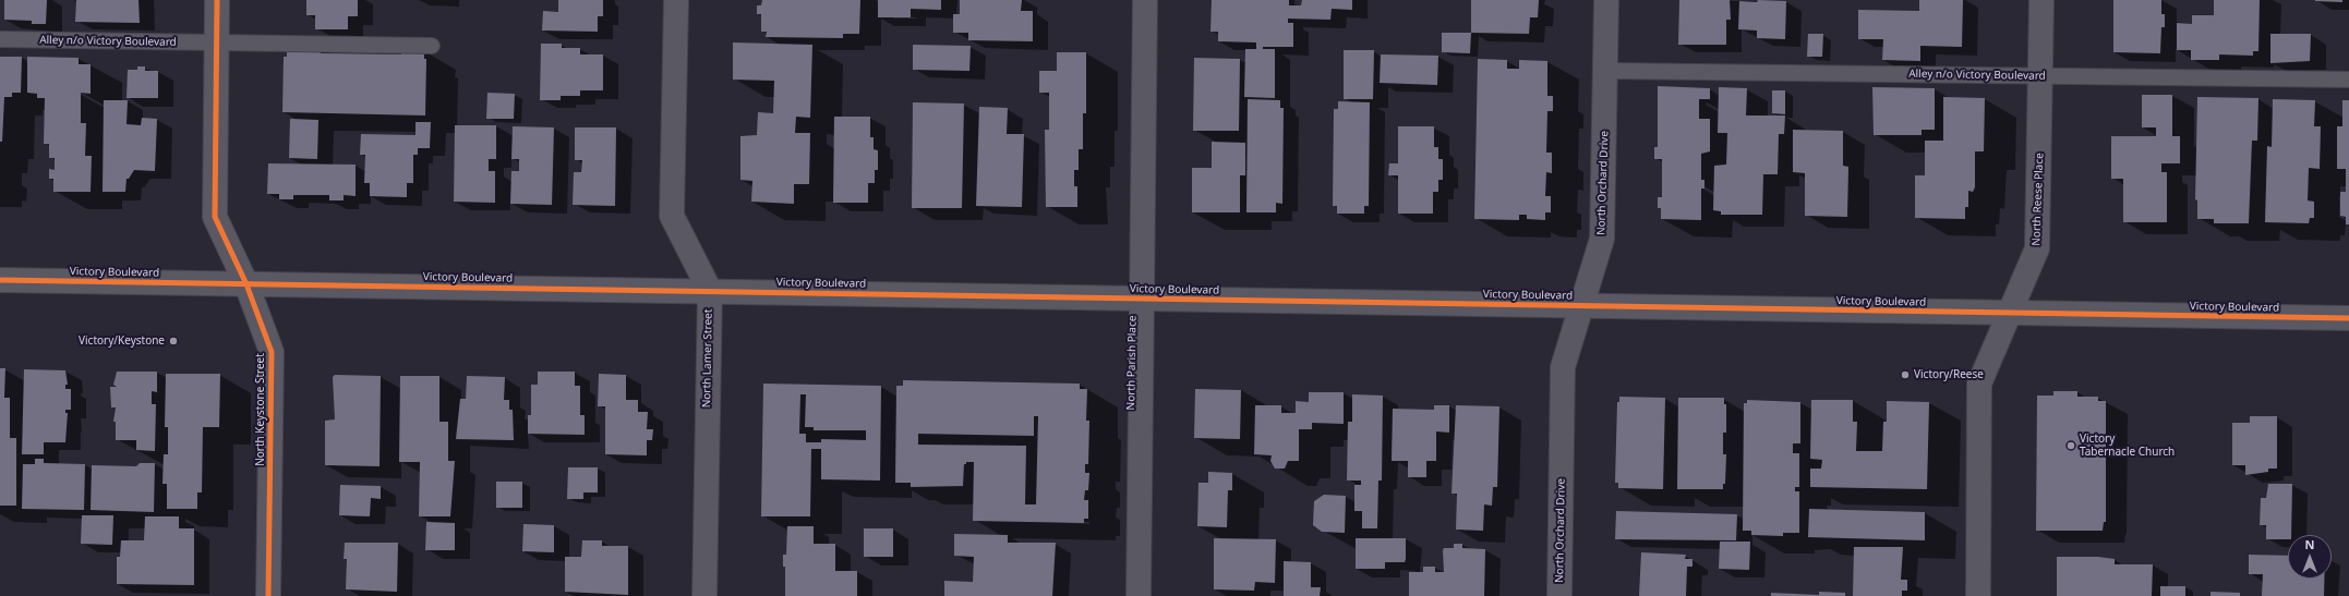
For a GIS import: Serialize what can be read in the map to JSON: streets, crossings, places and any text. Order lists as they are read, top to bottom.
{
  "streets": {
    "street": [
      "North Orchard Drive",
      "North Reese Place",
      "Victory Boulevard",
      "North Lamer Street",
      "North Parish Place",
      "North Keystone Street"
    ],
    "lane": ["Alley n/o Victory Boulevard"]
  },
  "crossings": [
    ["Alley n/o Victory Boulevard", "North Orchard Drive"],
    ["Alley n/o Victory Boulevard", "North Reese Place"],
    ["Alley n/o Victory Boulevard", "North Keystone Street"],
    ["North Orchard Drive", "Victory Boulevard"],
    ["North Reese Place", "Victory Boulevard"],
    ["Victory Boulevard", "North Lamer Street"],
    ["Victory Boulevard", "North Parish Place"],
    ["Victory Boulevard", "North Keystone Street"]
  ],
  "places": ["Victory/Keystone", "Victory/Reese", "Victory Tabernacle Church"],
  "north": "top"
}
